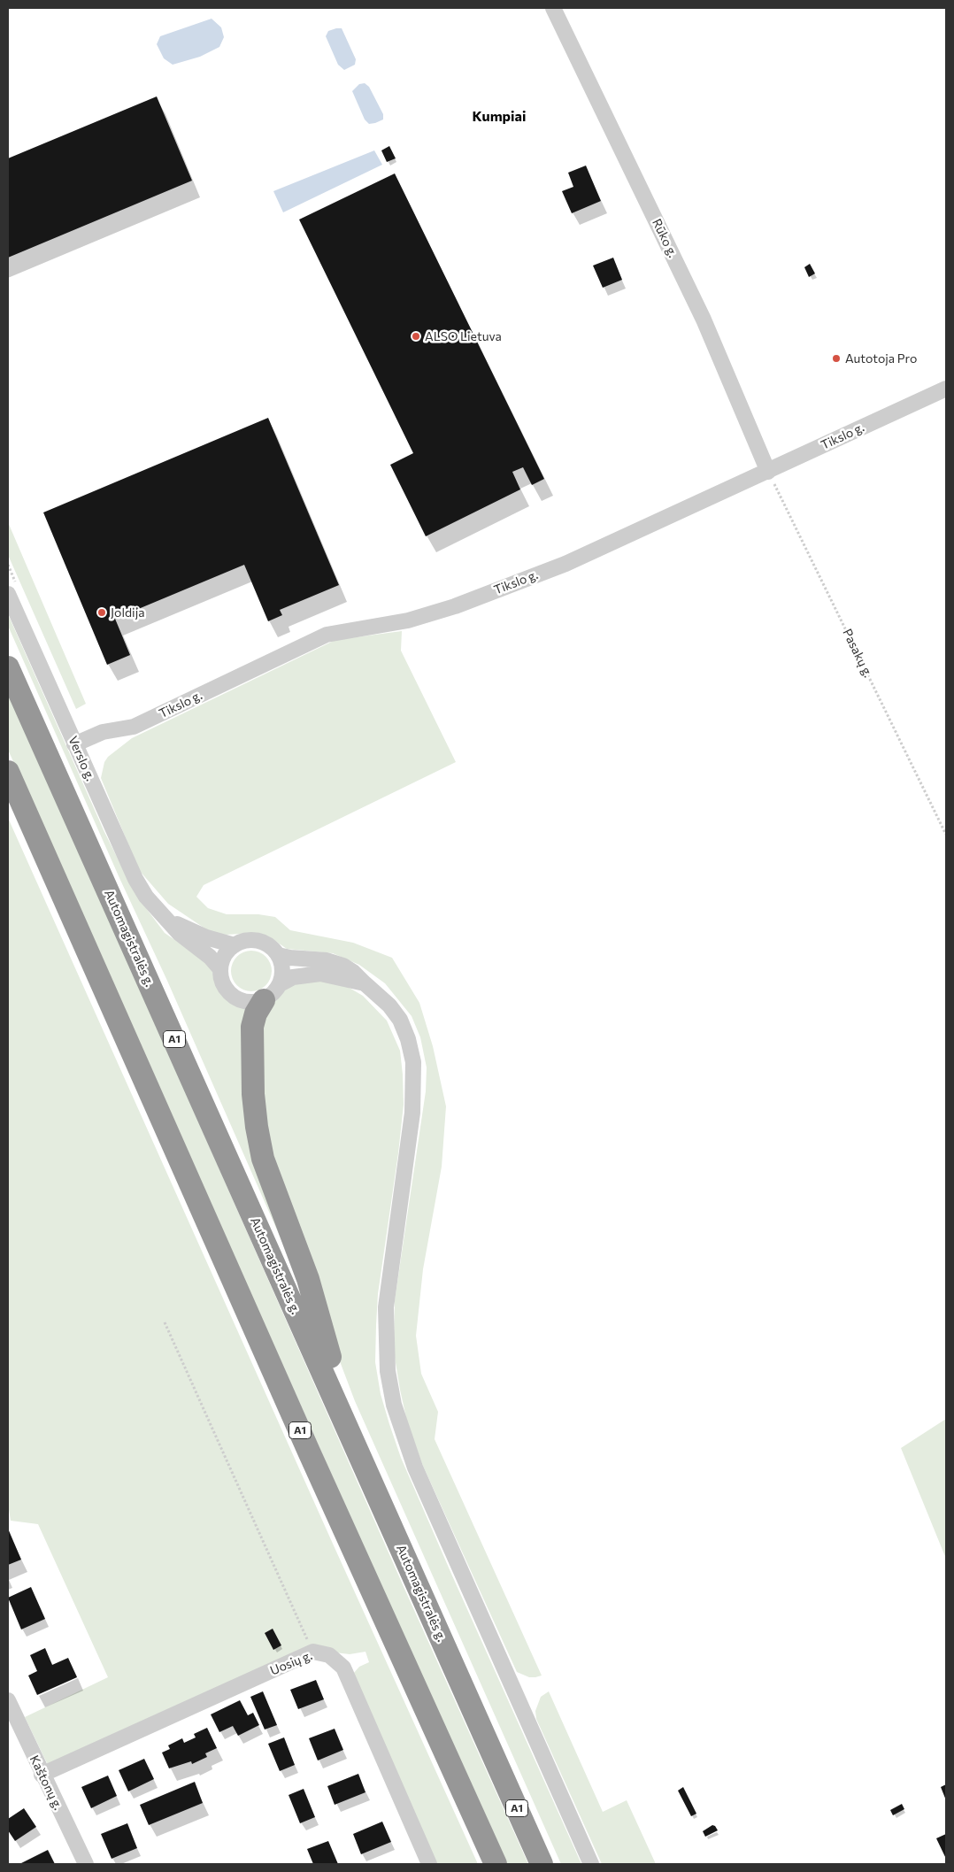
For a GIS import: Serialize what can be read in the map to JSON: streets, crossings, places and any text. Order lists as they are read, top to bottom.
{
  "streets": {
    "highway": ["Automagistralės g.", "A1"],
    "street": [
      "Rūko g.",
      "Tikslo g.",
      "Verslo g.",
      "Uosių g.",
      "Kaštonų g."
    ],
    "path": ["Pasakų g."]
  },
  "crossings": [
    ["Rūko g.", "Tikslo g."],
    ["Rūko g.", "Pasakų g."],
    ["Tikslo g.", "Pasakų g."],
    ["Tikslo g.", "Verslo g."],
    ["Uosių g.", "Kaštonų g."]
  ],
  "districts": ["Kumpiai"],
  "places": ["ALSO Lietuva", "Autotoja Pro", "Joldija"]
}
